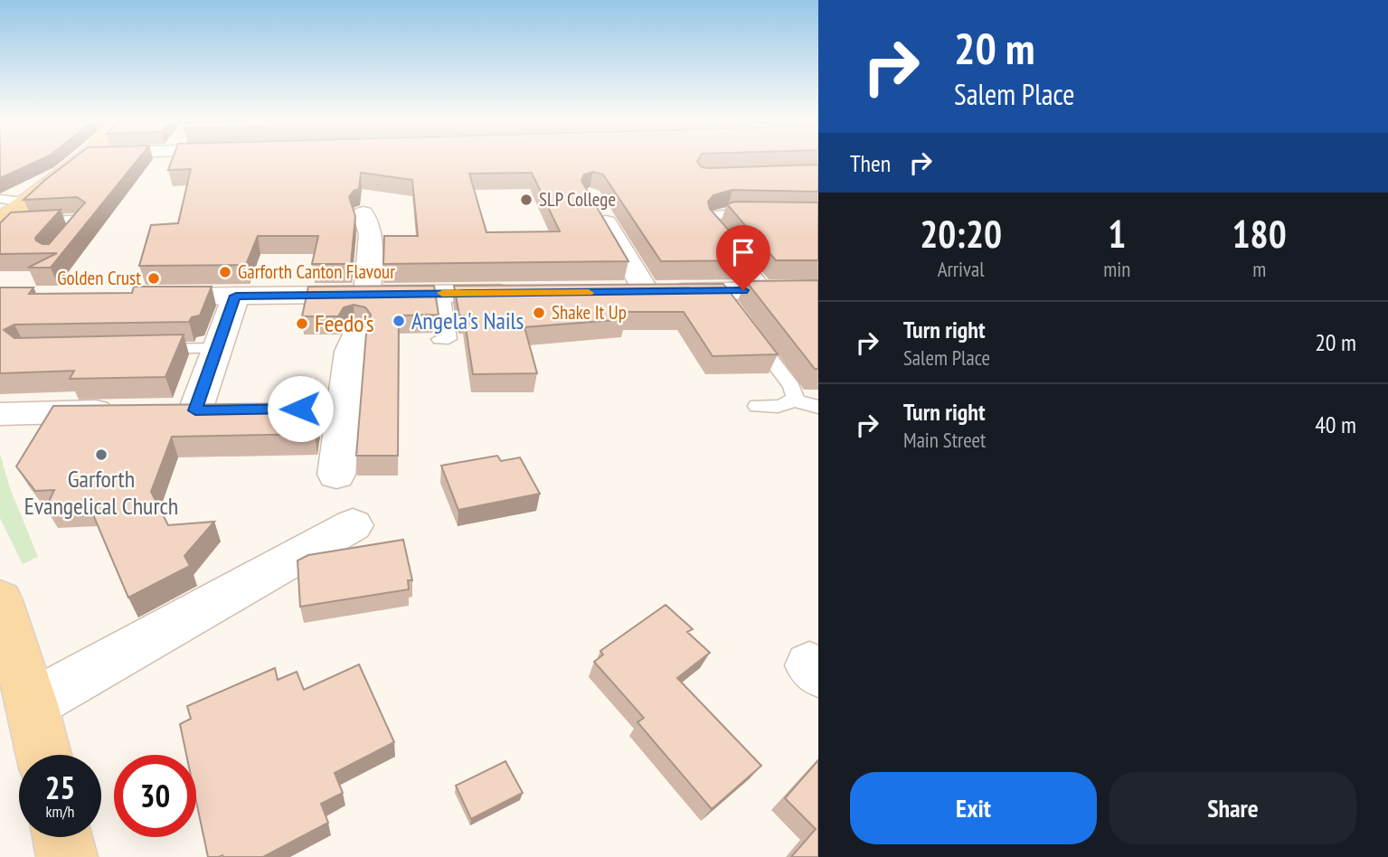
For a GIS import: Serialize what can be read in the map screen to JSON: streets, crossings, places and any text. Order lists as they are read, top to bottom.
{
  "places": [
    "SLP College",
    "Garforth Canton Flavour",
    "Golden Crust",
    "Shake It Up",
    "Angela's Nails",
    "Feedo's",
    "Garforth Evangelical Church"
  ],
  "page": {
    "turn": ["20 m", "Salem Place"],
    "then": "Then",
    "eta": [
      "20:20",
      "Arrival",
      "1",
      "min",
      "180",
      "m"
    ],
    "list": [
      {
        "name": "Turn right",
        "note": "Salem Place",
        "value": "20 m"
      },
      {
        "name": "Turn right",
        "note": "Main Street",
        "value": "40 m"
      }
    ],
    "speed": "25 km/h",
    "limit": "30",
    "buttons": ["Exit", "Share"]
  }
}
